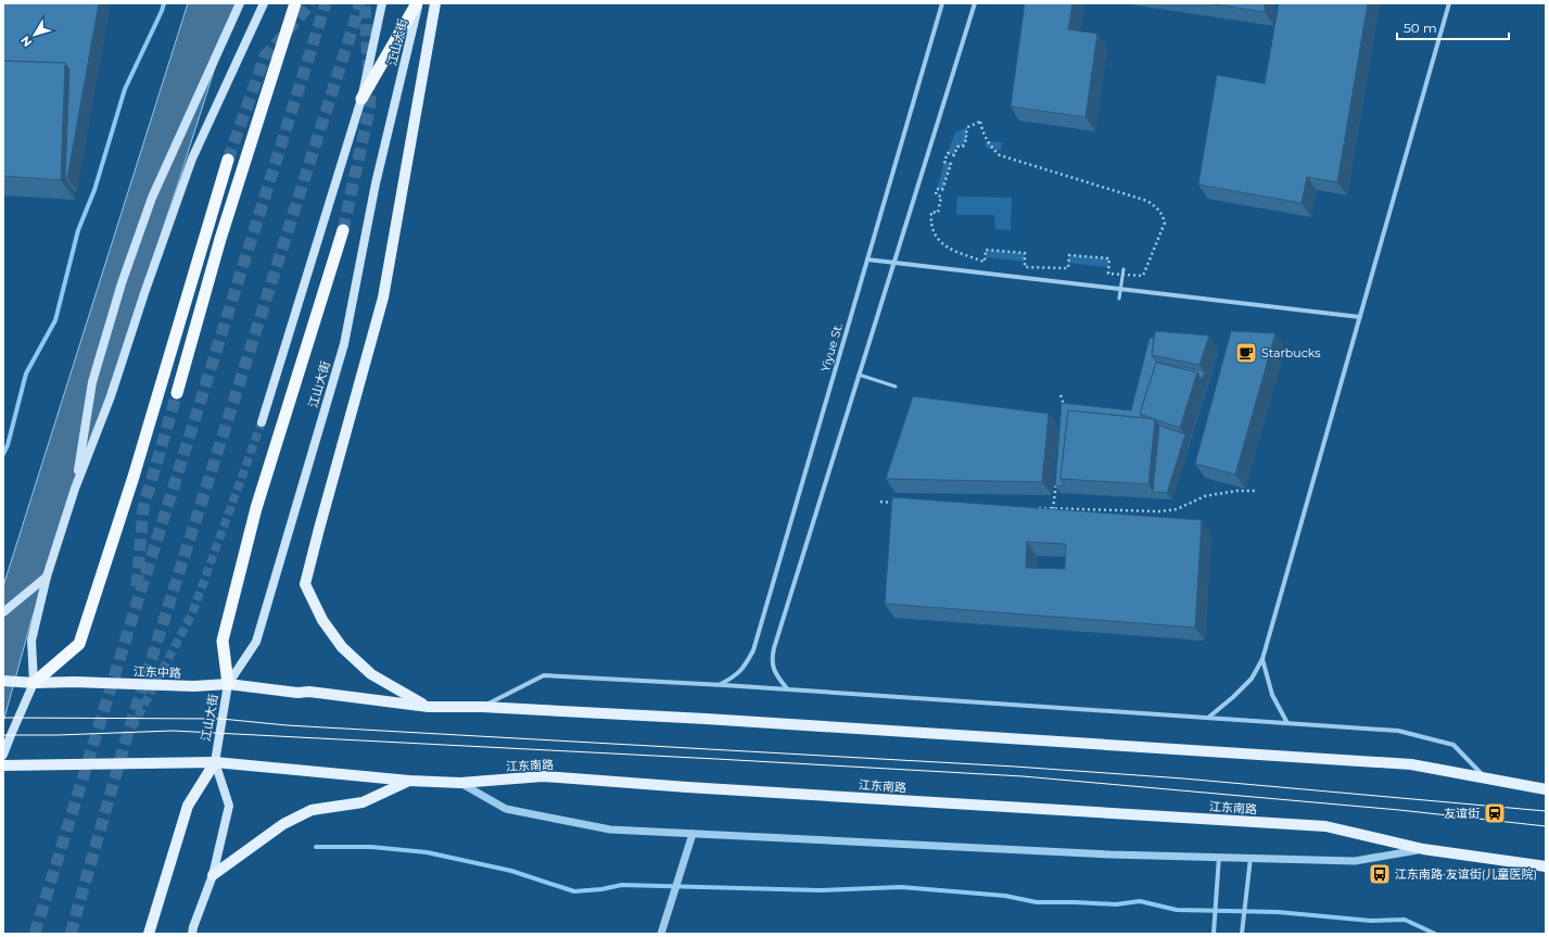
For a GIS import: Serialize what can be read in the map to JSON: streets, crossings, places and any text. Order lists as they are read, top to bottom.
{
  "streets": {
    "main road": ["江山大街", "江东中路", "江东南路"],
    "street": ["Yiyue St."]
  },
  "crossings": [
    ["江山大街", "江东中路"],
    ["江山大街", "江东南路"]
  ],
  "places": {
    "cafe": ["Starbucks"],
    "station": ["友谊街"],
    "bus stop": ["江东南路·友谊街(儿童医院)"]
  },
  "scale_bar": "50 m",
  "north": "bottom left"
}
